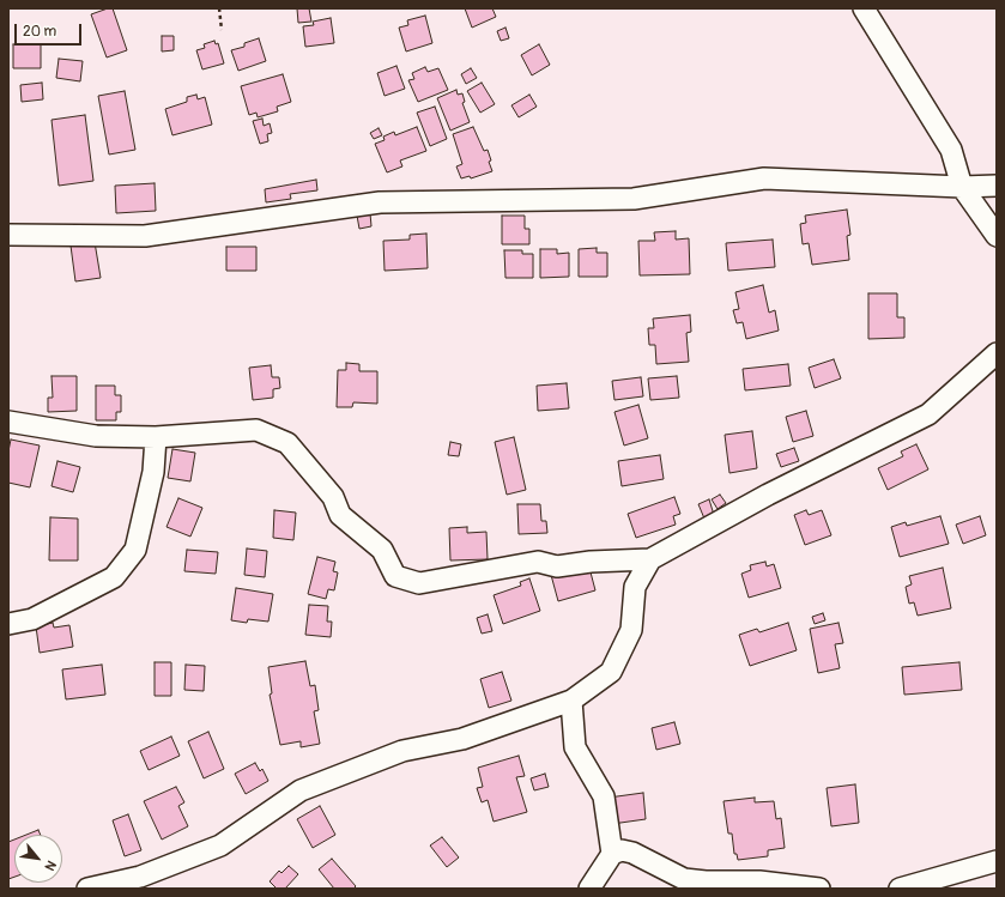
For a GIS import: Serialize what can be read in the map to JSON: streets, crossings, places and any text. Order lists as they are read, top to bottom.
{
  "scale_bar": "20 m",
  "north": "bottom right"
}
